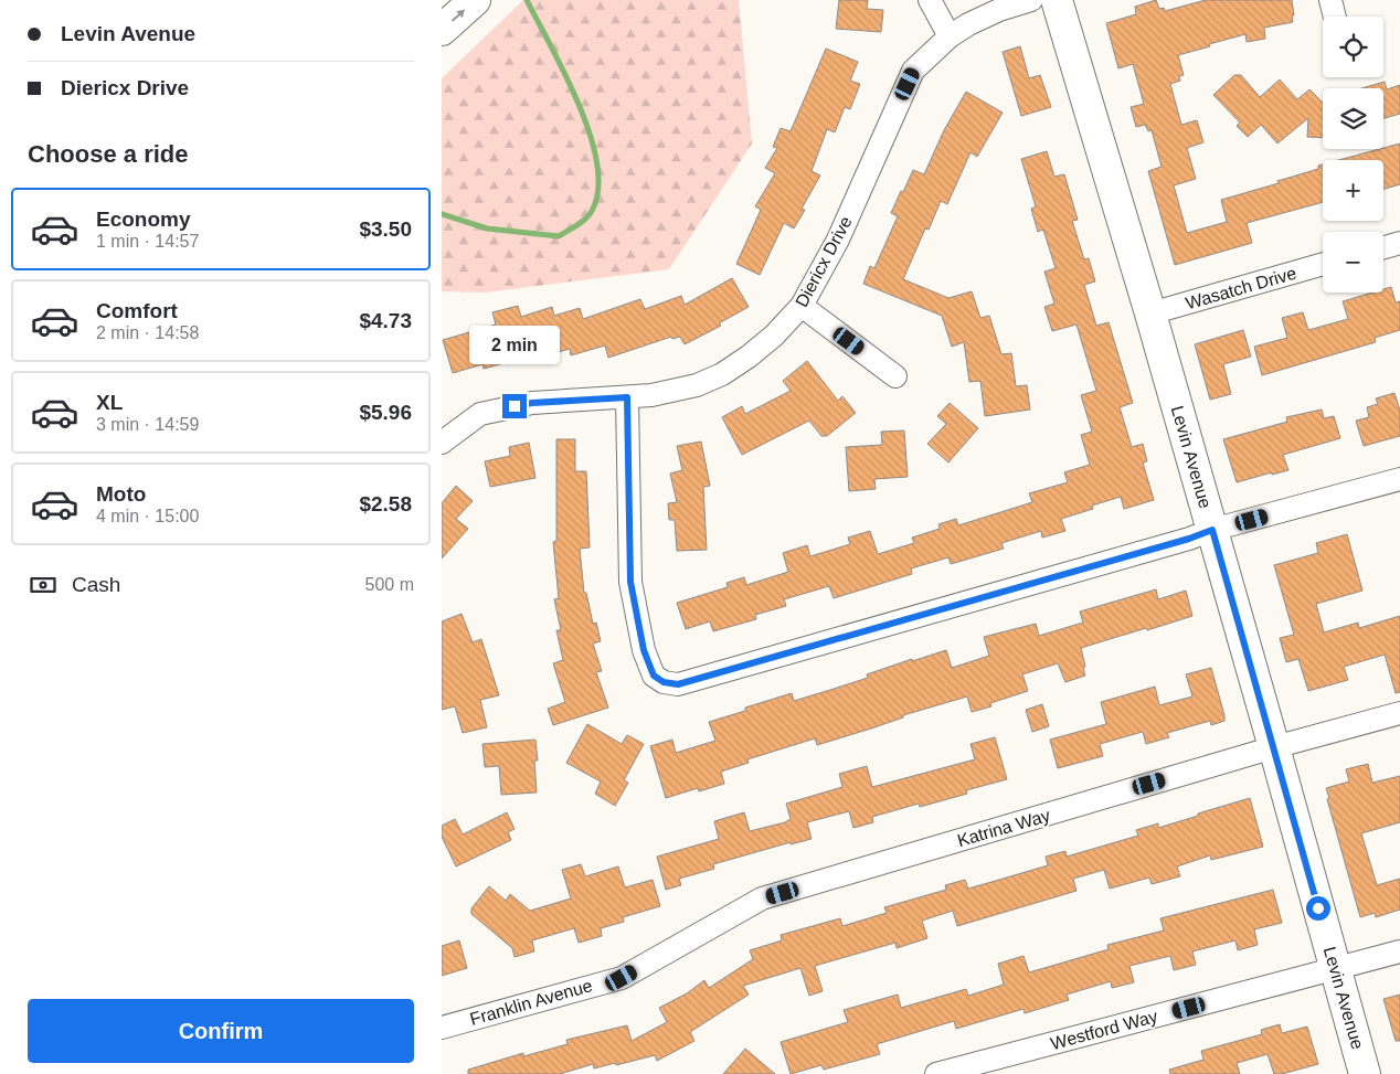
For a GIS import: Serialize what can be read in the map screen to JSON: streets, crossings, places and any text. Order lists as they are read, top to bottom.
{
  "streets": {
    "main road": ["Levin Avenue"],
    "street": [
      "Diericx Drive",
      "Wasatch Drive",
      "Katrina Way",
      "Franklin Avenue",
      "Westford Way"
    ]
  },
  "crossings": [
    ["Wasatch Drive", "Levin Avenue"],
    ["Levin Avenue", "Katrina Way"],
    ["Levin Avenue", "Westford Way"],
    ["Katrina Way", "Franklin Avenue"]
  ],
  "page": {
    "banner": ["Levin Avenue", "Diericx Drive"],
    "map_buttons": ["+", "−"],
    "heading": "Choose a ride",
    "list": [
      {
        "name": "Economy",
        "note": "1 min · 14:57",
        "value": "$3.50"
      },
      {
        "name": "Comfort",
        "note": "2 min · 14:58",
        "value": "$4.73"
      },
      {
        "name": "XL",
        "note": "3 min · 14:59",
        "value": "$5.96"
      },
      {
        "name": "Moto",
        "note": "4 min · 15:00",
        "value": "$2.58"
      }
    ],
    "bubble": "2 min",
    "pay": ["Cash", "500 m"],
    "buttons": "Confirm"
  }
}
